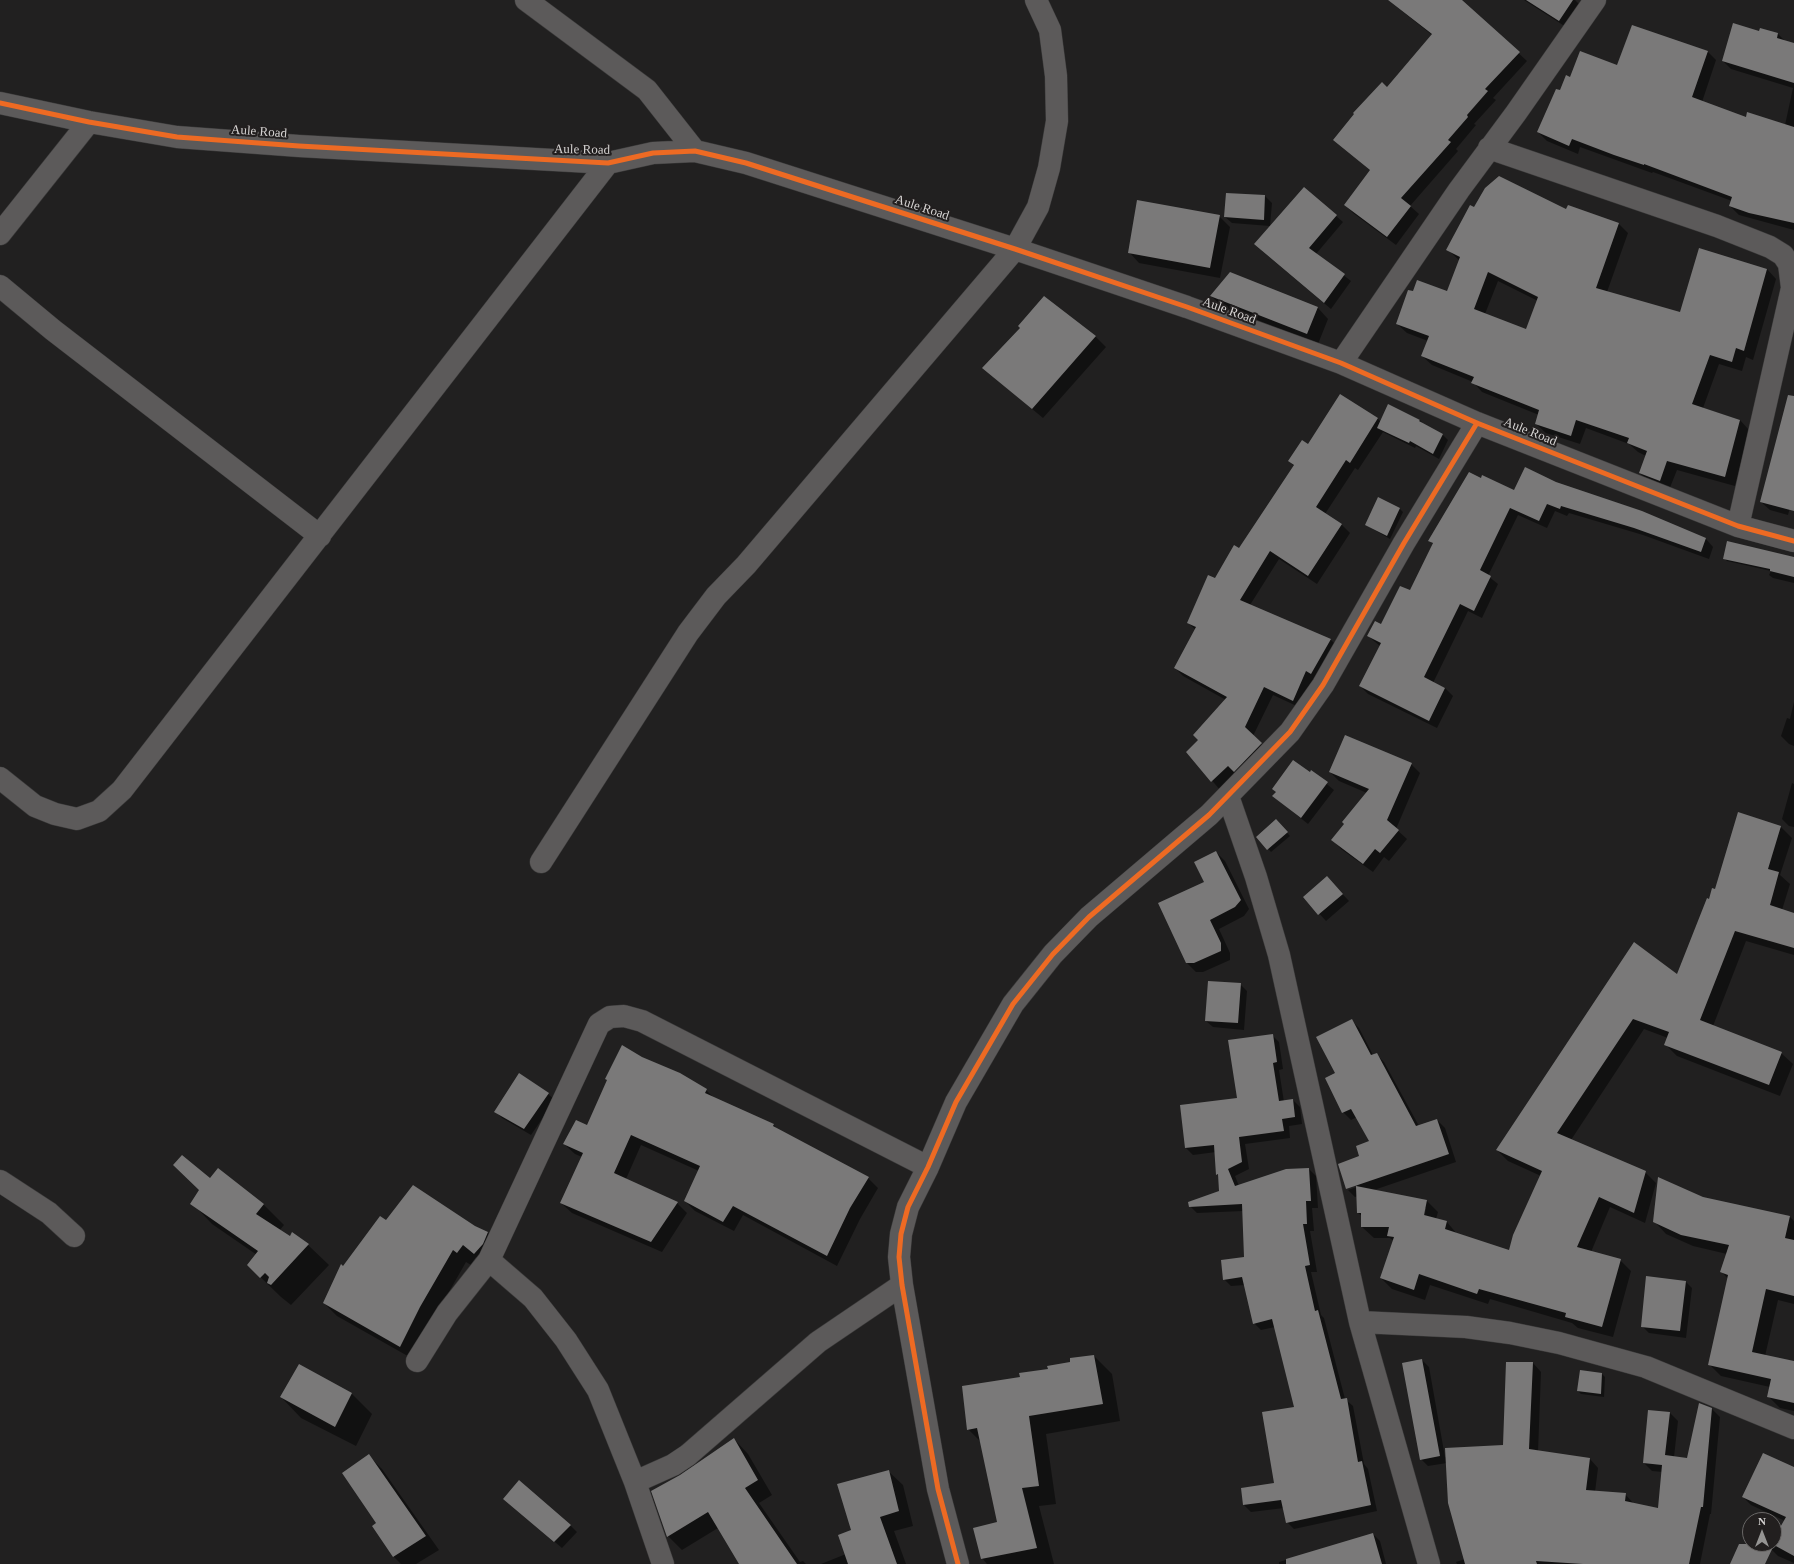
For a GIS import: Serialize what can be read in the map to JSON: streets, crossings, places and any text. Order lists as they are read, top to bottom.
{
  "streets": {
    "street": ["Aule Road"]
  },
  "north": "top"
}
